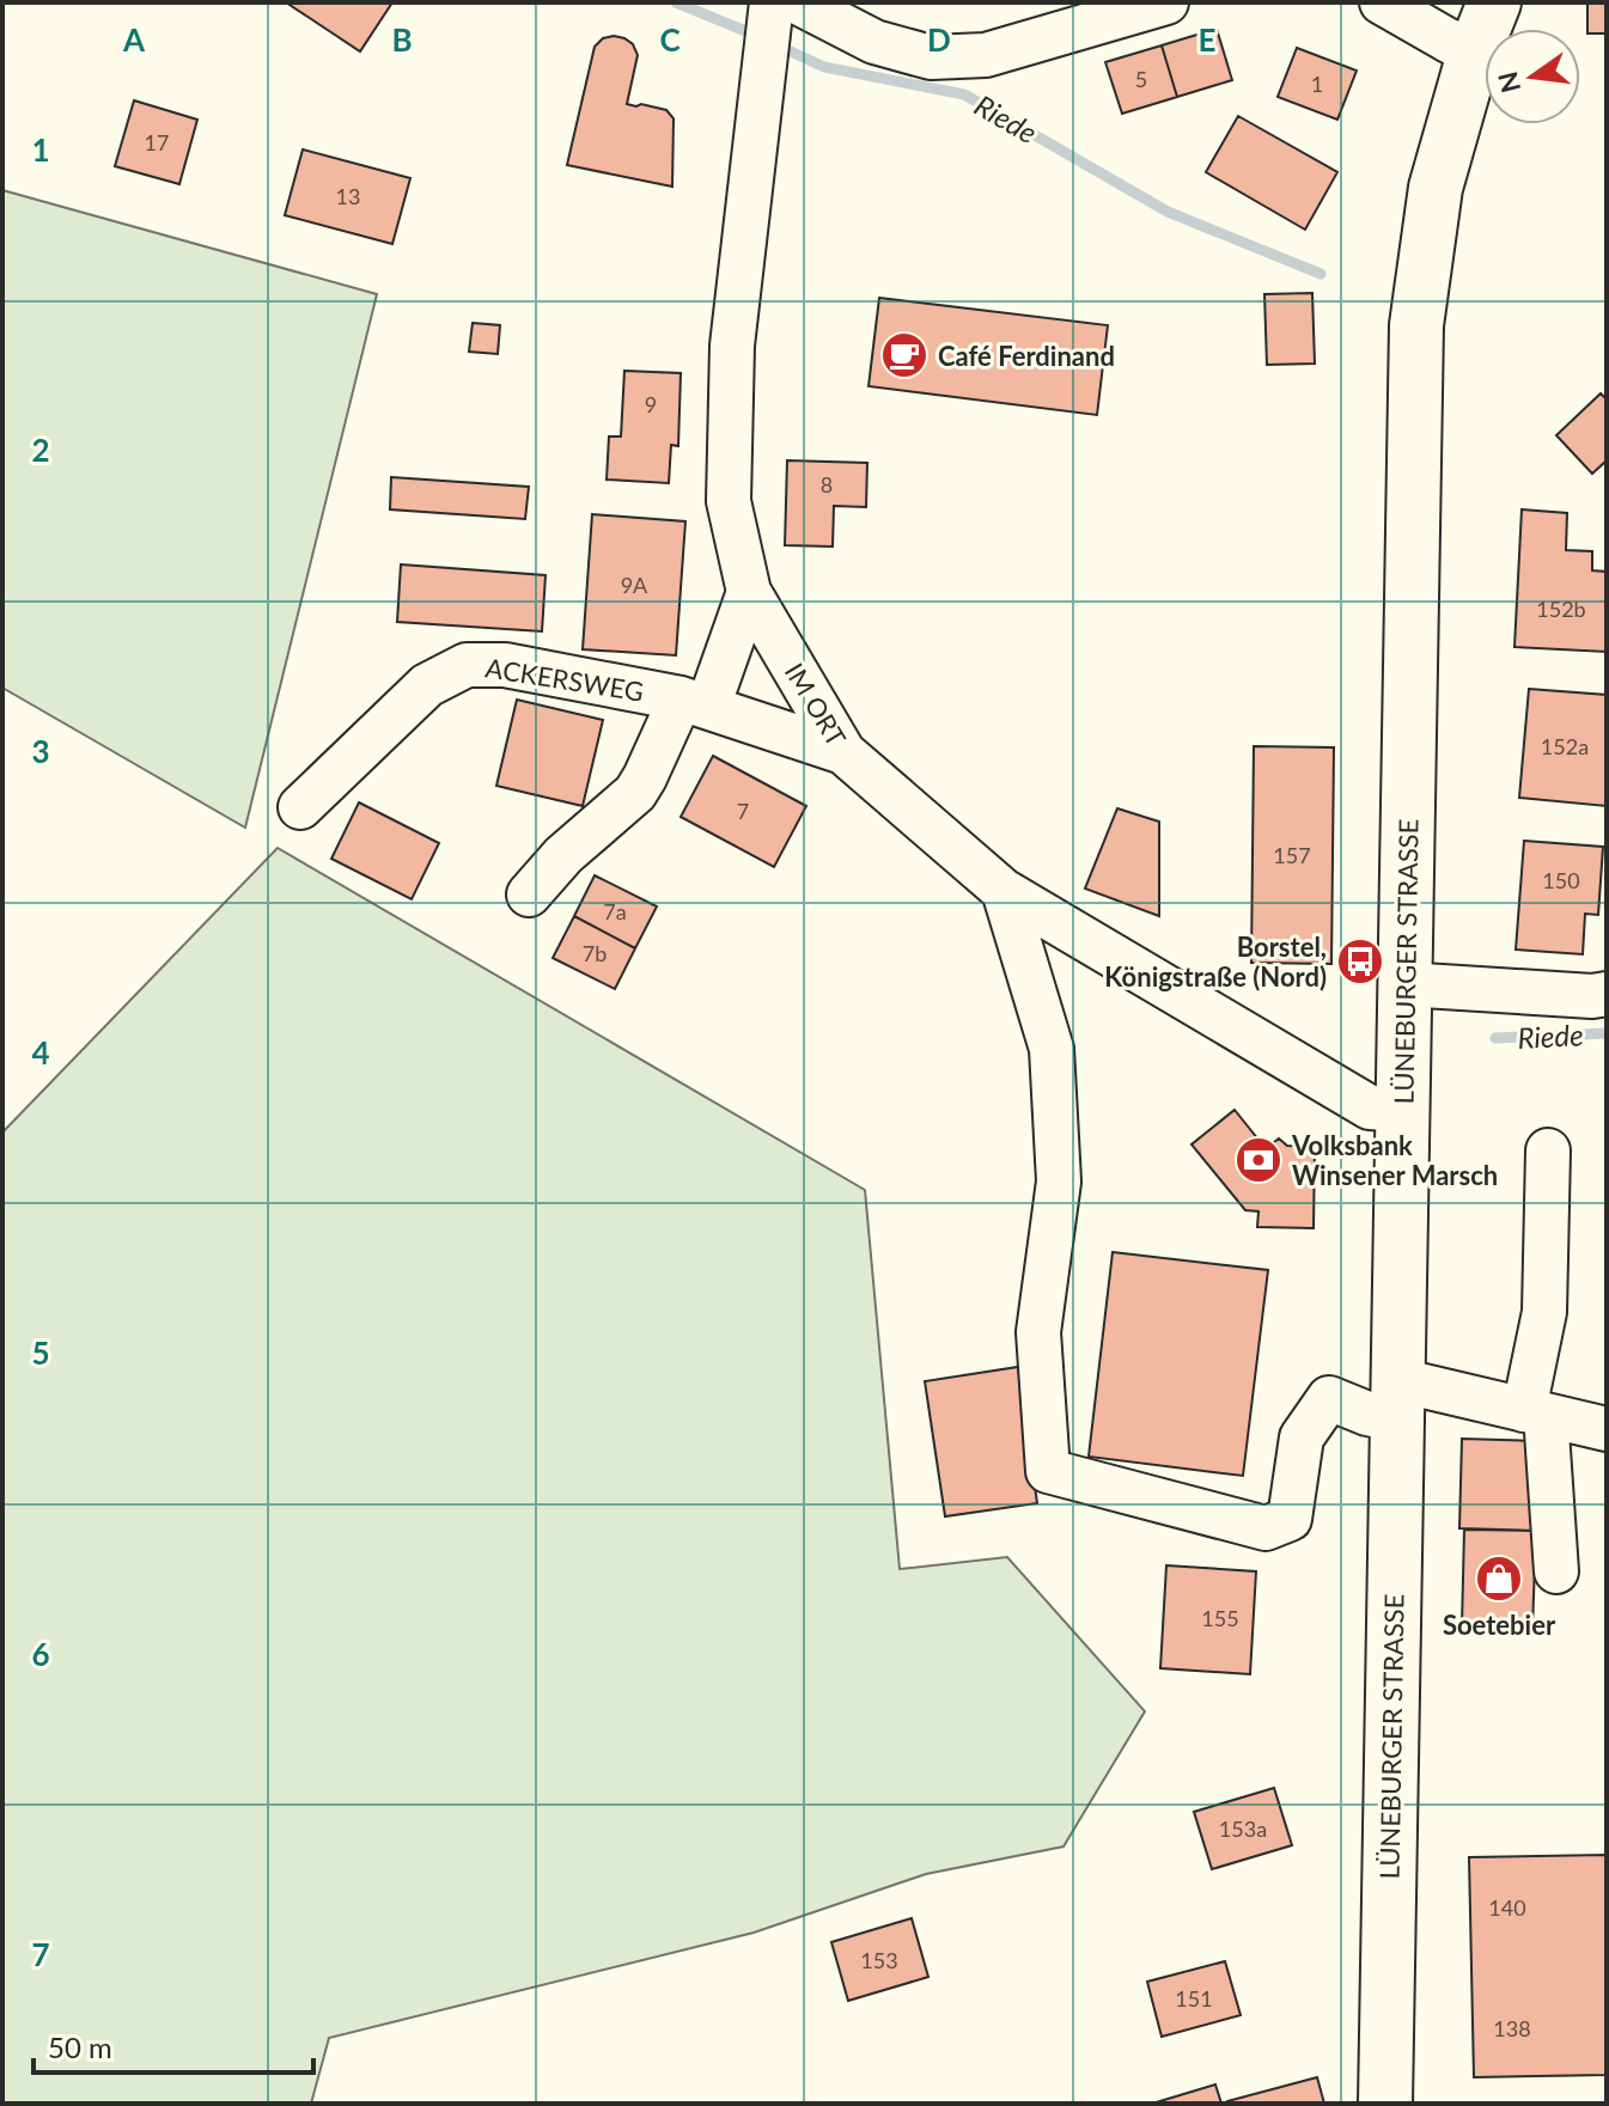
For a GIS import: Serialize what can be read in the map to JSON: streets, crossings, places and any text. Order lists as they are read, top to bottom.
{
  "streets": {
    "main road": ["LÜNEBURGER STRASSE"],
    "street": ["ACKERSWEG", "IM ORT"]
  },
  "crossings": [
    ["ACKERSWEG", "IM ORT"],
    ["IM ORT", "LÜNEBURGER STRASSE"]
  ],
  "water": ["Riede"],
  "places": {
    "cafe": ["Café Ferdinand"],
    "bus stop": ["Borstel, Königstraße (Nord)"],
    "bank": ["Volksbank Winsener Marsch"],
    "shop": ["Soetebier"]
  },
  "house_numbers": [
    "5",
    "1",
    "17",
    "13",
    "9",
    "8",
    "9A",
    "152b",
    "152a",
    "7",
    "157",
    "150",
    "7a",
    "7b",
    "155",
    "153a",
    "140",
    "153",
    "151",
    "138"
  ],
  "scale_bar": "50 m",
  "north": "left",
  "grid": {
    "columns": [
      "A",
      "B",
      "C",
      "D",
      "E"
    ],
    "rows": [
      "1",
      "2",
      "3",
      "4",
      "5",
      "6",
      "7"
    ]
  }
}
